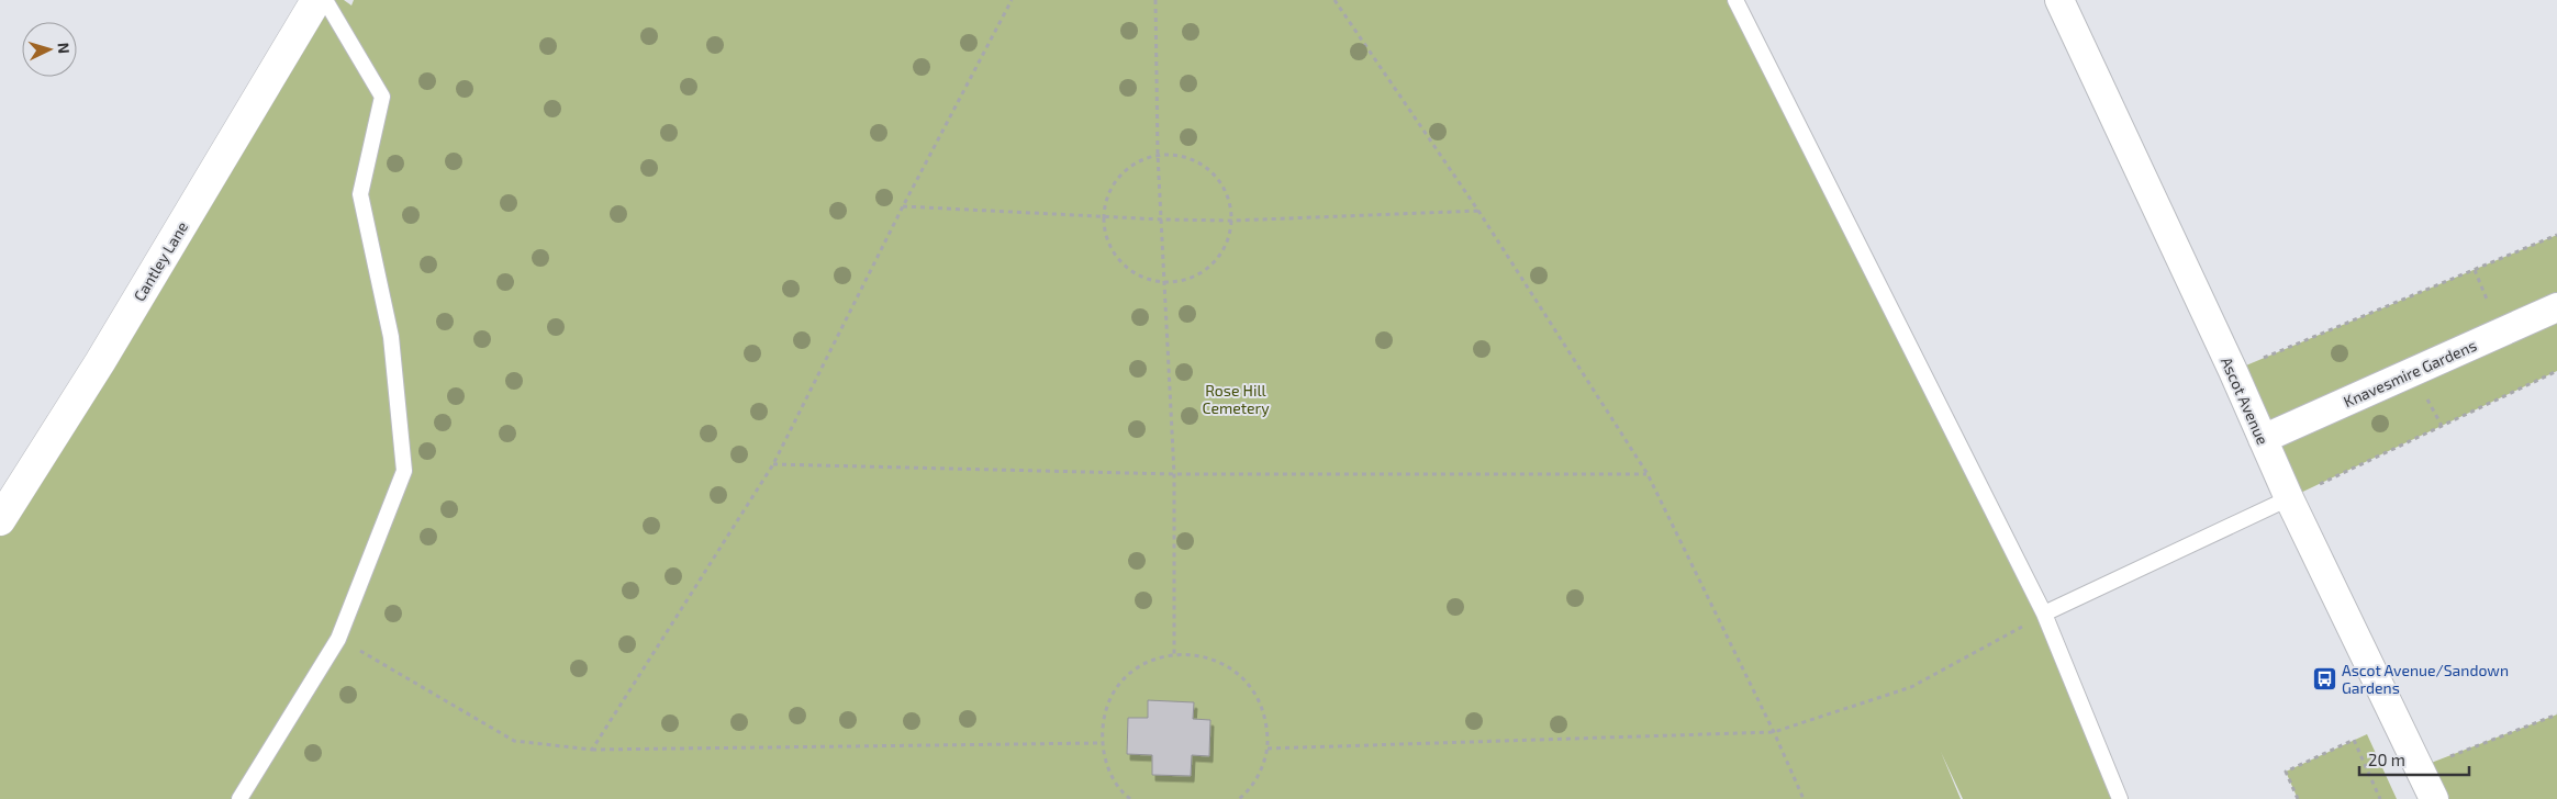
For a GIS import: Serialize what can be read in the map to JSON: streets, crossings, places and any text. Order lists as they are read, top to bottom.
{
  "streets": {
    "main road": ["Cantley Lane"],
    "street": ["Knavesmire Gardens", "Ascot Avenue"]
  },
  "crossings": [
    ["Knavesmire Gardens", "Ascot Avenue"]
  ],
  "parks": ["Rose Hill Cemetery"],
  "places": {
    "bus stop": ["Ascot Avenue/Sandown Gardens"]
  },
  "scale_bar": "20 m",
  "north": "right"
}
